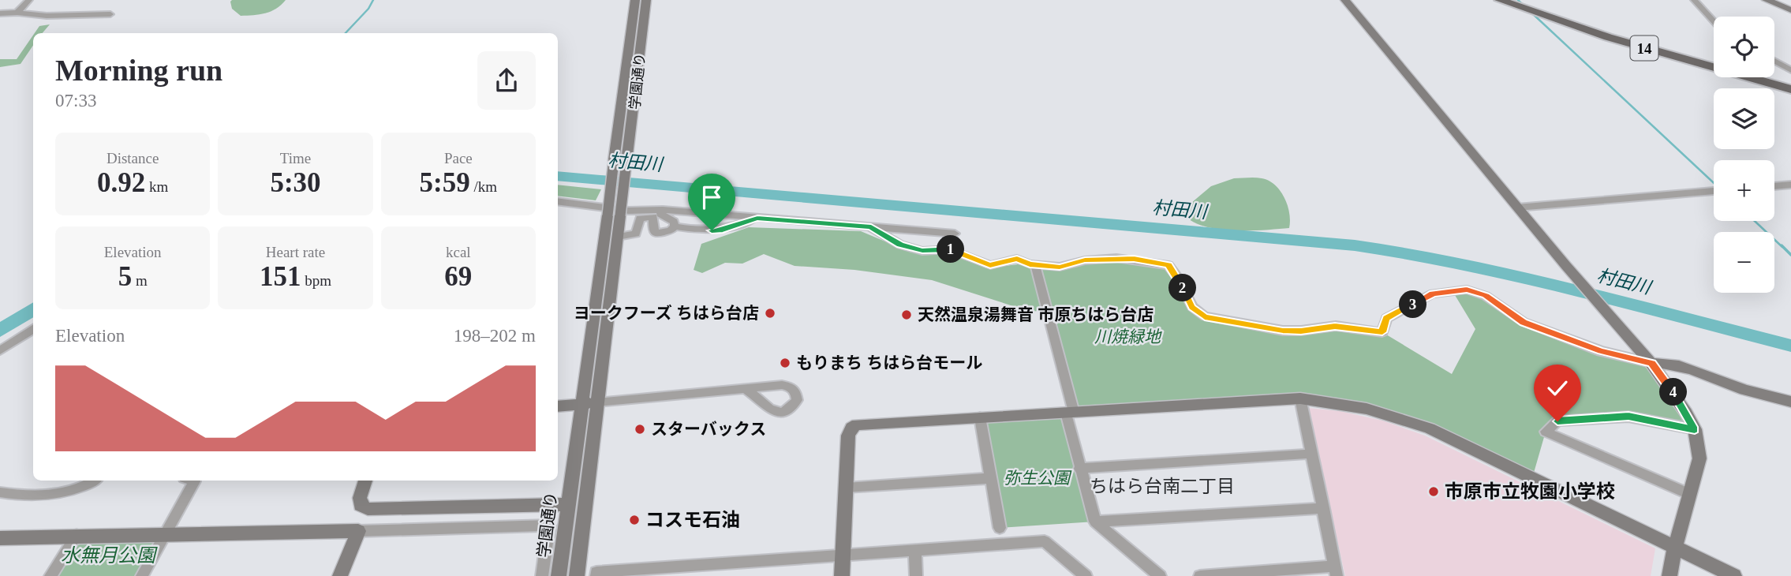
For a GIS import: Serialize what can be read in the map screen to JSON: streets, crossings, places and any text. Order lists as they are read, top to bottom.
{
  "streets": {
    "main road": ["14"],
    "street": ["学園通り"]
  },
  "districts": ["ちはら台南二丁目"],
  "water": ["村田川"],
  "parks": ["川焼緑地", "弥生公園", "水無月公園"],
  "places": [
    "ヨークフーズ ちはら台店",
    "天然温泉湯舞音 市原ちはら台店",
    "もりまち ちはら台モール",
    "スターバックス",
    "市原市立牧園小学校",
    "コスモ石油"
  ],
  "page": {
    "map_buttons": ["+", "−"],
    "heading": ["Morning run", "07:33"],
    "stats": [
      ["Distance", "0.92 km"],
      ["Time", "5:30"],
      ["Pace", "5:59 /km"],
      ["Elevation", "5 m"],
      ["Heart rate", "151 bpm"],
      ["kcal", "69"]
    ],
    "pins": [
      "1",
      "2",
      "3",
      "4"
    ],
    "chart": ["Elevation", "198–202 m"]
  }
}
